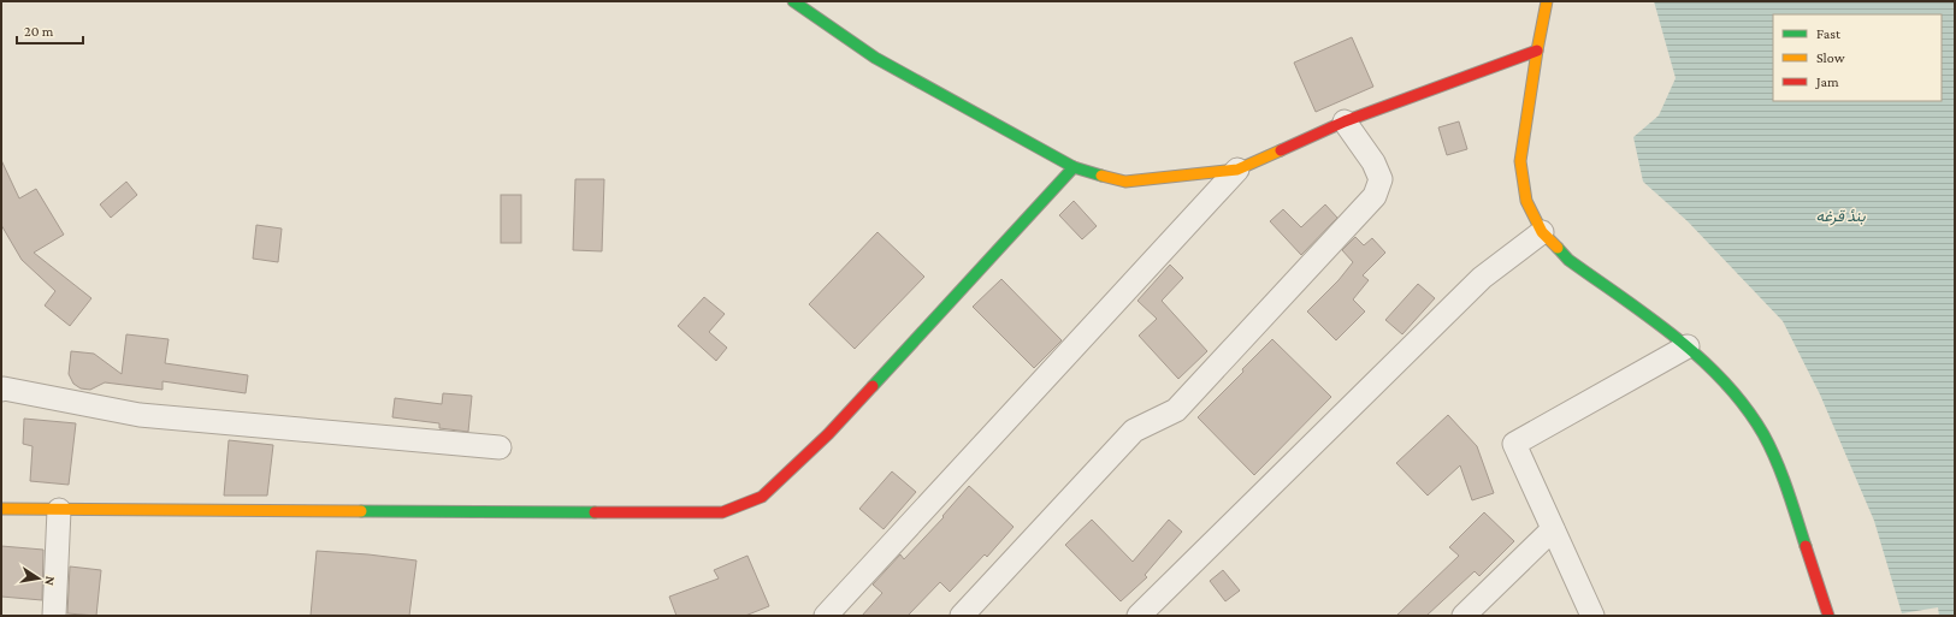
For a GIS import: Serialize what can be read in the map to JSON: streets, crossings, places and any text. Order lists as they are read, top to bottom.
{
  "water": ["بندٔ قرغه"],
  "legend": ["Fast", "Slow", "Jam"],
  "scale_bar": "20 m",
  "north": "right"
}
